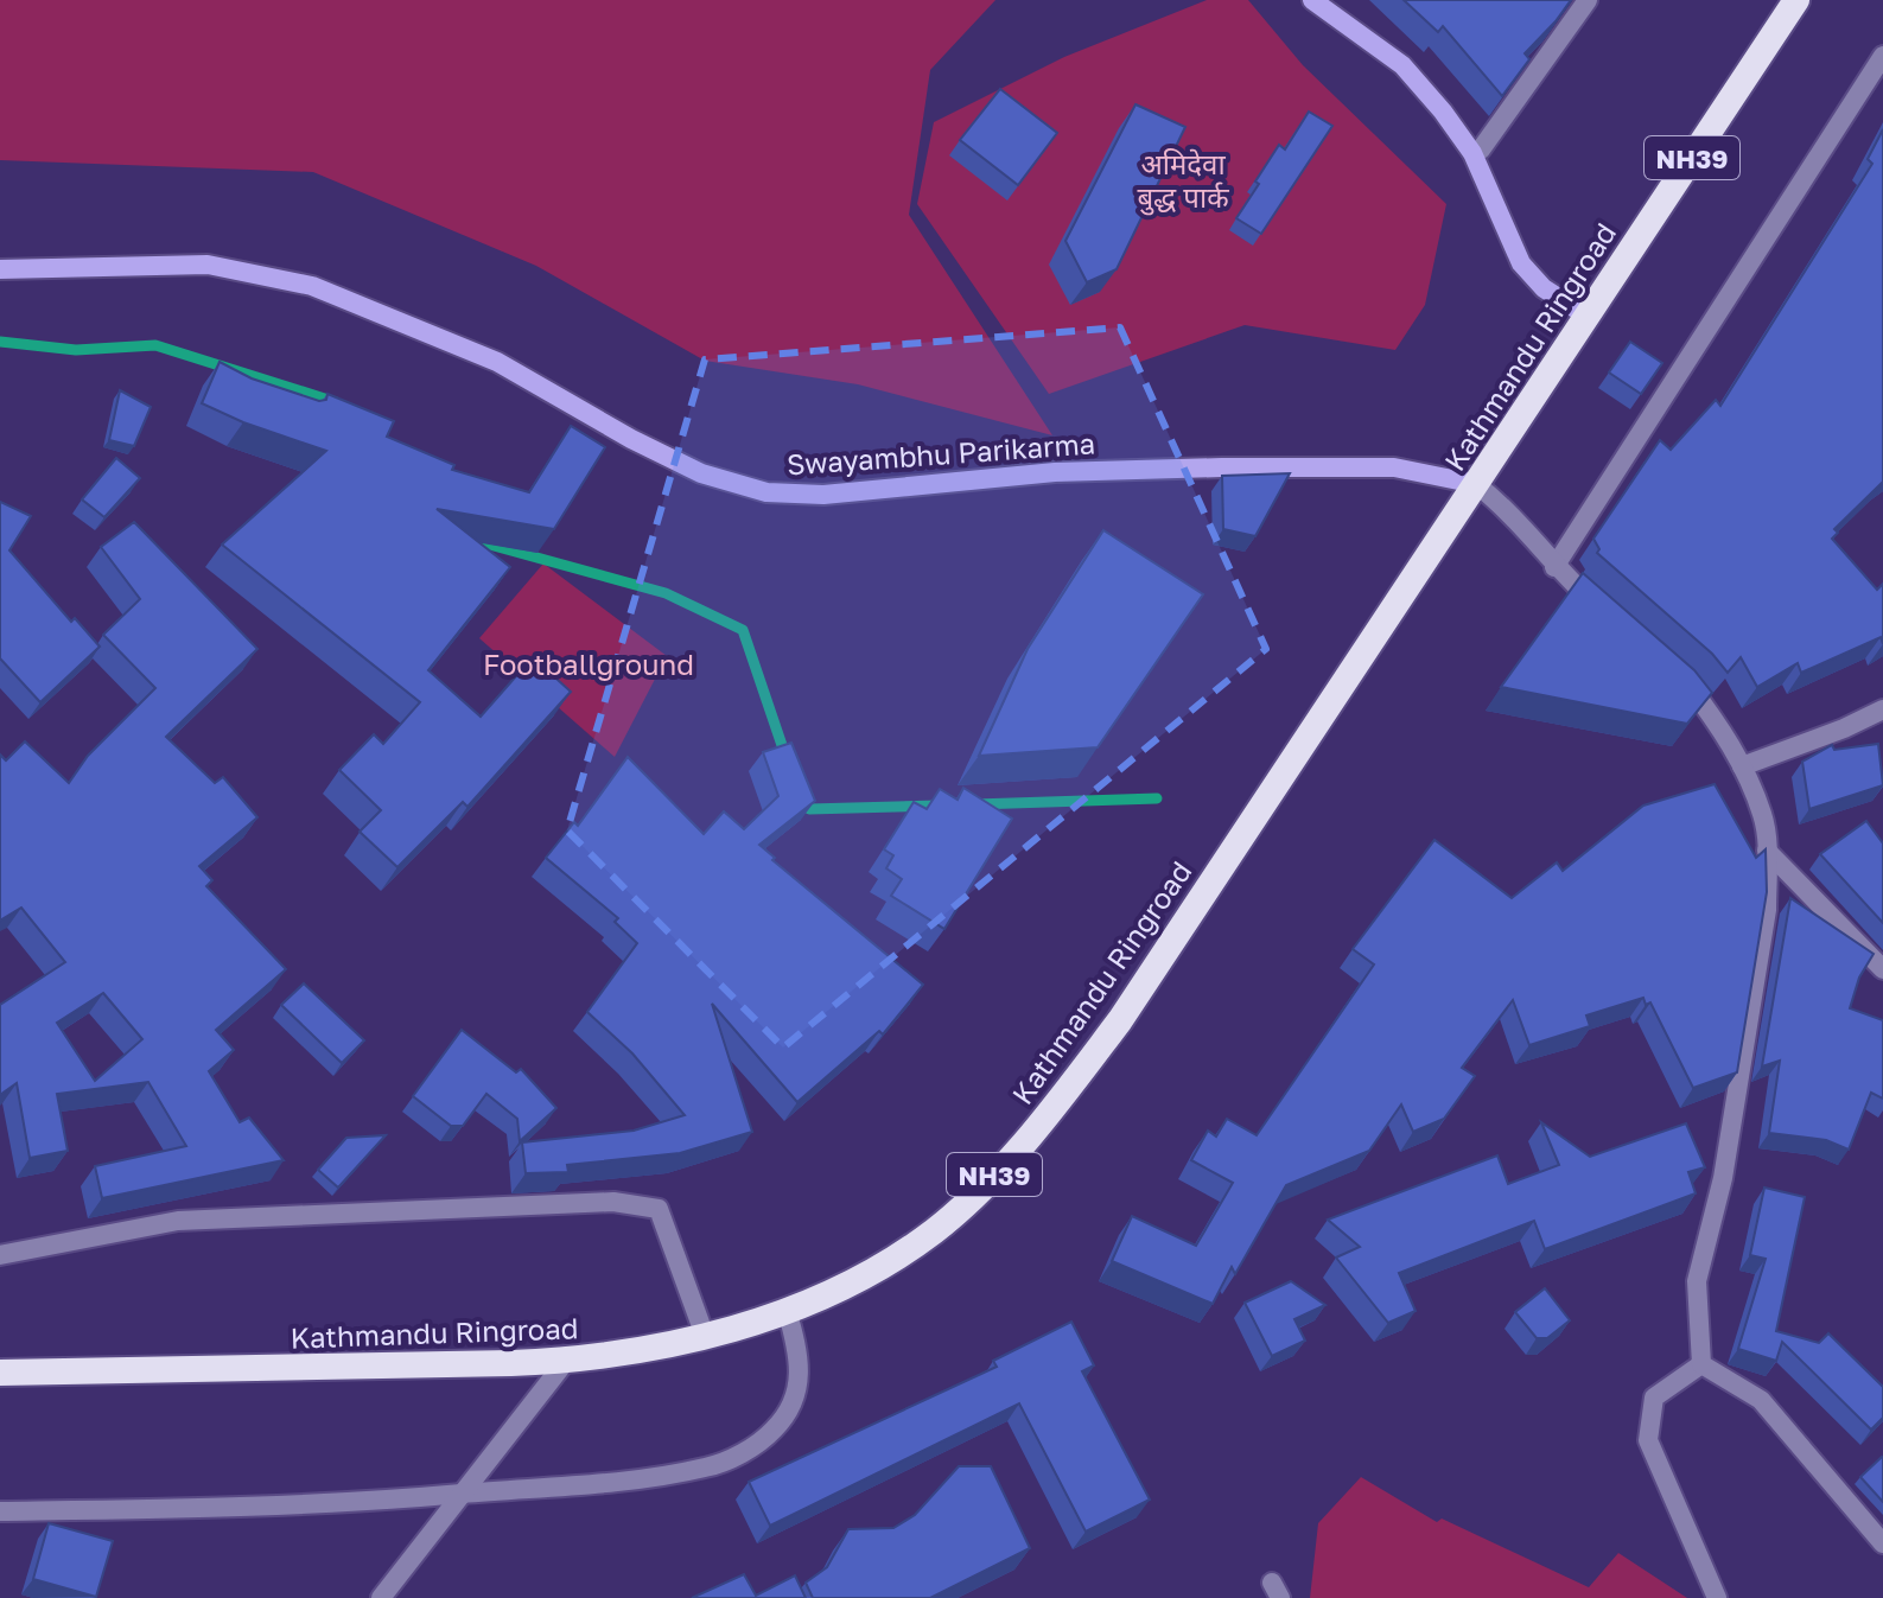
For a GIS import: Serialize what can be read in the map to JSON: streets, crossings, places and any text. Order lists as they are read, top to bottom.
{
  "streets": {
    "highway": ["NH39", "Kathmandu Ringroad"],
    "main road": ["Swayambhu Parikarma"]
  },
  "crossings": [
    ["Kathmandu Ringroad", "Swayambhu Parikarma"]
  ],
  "parks": ["अमिदेवा बुद्ध पार्क", "Footballground"]
}
